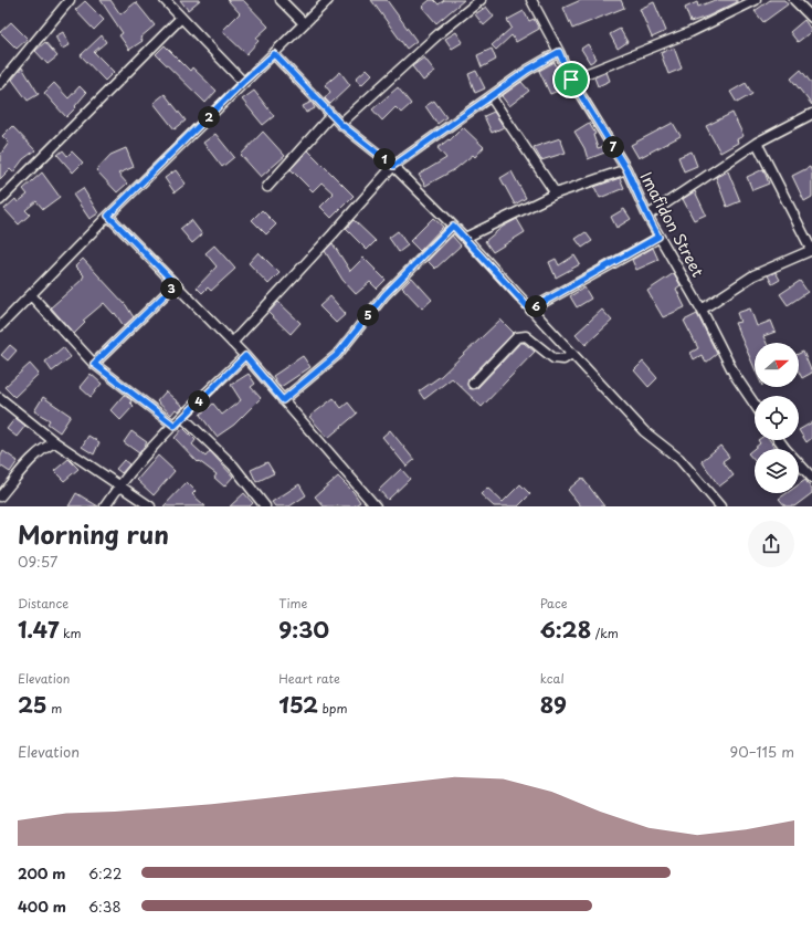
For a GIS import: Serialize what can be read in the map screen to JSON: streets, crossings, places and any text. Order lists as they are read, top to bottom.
{
  "streets": {
    "street": ["Imafidon Street"]
  },
  "north": "right",
  "page": {
    "pins": [
      "2",
      "7",
      "1",
      "3",
      "6",
      "5",
      "4"
    ],
    "heading": ["Morning run", "09:57"],
    "stats": [
      ["Distance", "1.47 km"],
      ["Time", "9:30"],
      ["Pace", "6:28 /km"],
      ["Elevation", "25 m"],
      ["Heart rate", "152 bpm"],
      ["kcal", "89"]
    ],
    "chart": ["Elevation", "90–115 m"],
    "list": [
      {
        "name": "200 m",
        "note": "6:22"
      },
      {
        "name": "400 m",
        "note": "6:38"
      }
    ]
  }
}
